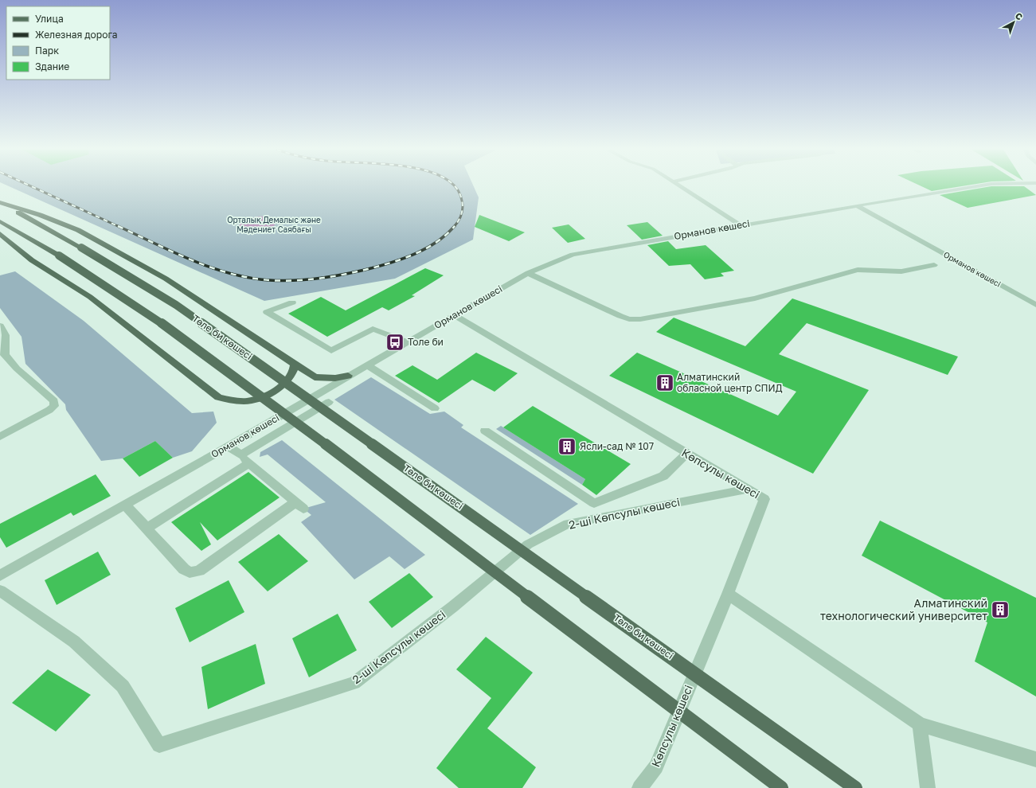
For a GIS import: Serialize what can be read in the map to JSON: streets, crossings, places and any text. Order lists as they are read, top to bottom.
{
  "streets": {
    "main road": ["Төле би көшесі"],
    "street": ["Орманов көшесі", "Көпсулы көшесі", "2-ші Көпсулы көшесі"]
  },
  "crossings": [
    ["Орманов көшесі", "Көпсулы көшесі"],
    ["Көпсулы көшесі", "2-ші Көпсулы көшесі"]
  ],
  "parks": ["Орталық Демалыс және Мәдениет Саябағы"],
  "places": {
    "bus stop": ["Толе би"],
    "building": ["Алматинский обласной центр СПИД", "Ясли-сад № 107", "Алматинский технологический университет"]
  },
  "legend": [
    "Улица",
    "Железная дорога",
    "Парк",
    "Здание"
  ],
  "north": "top right"
}
